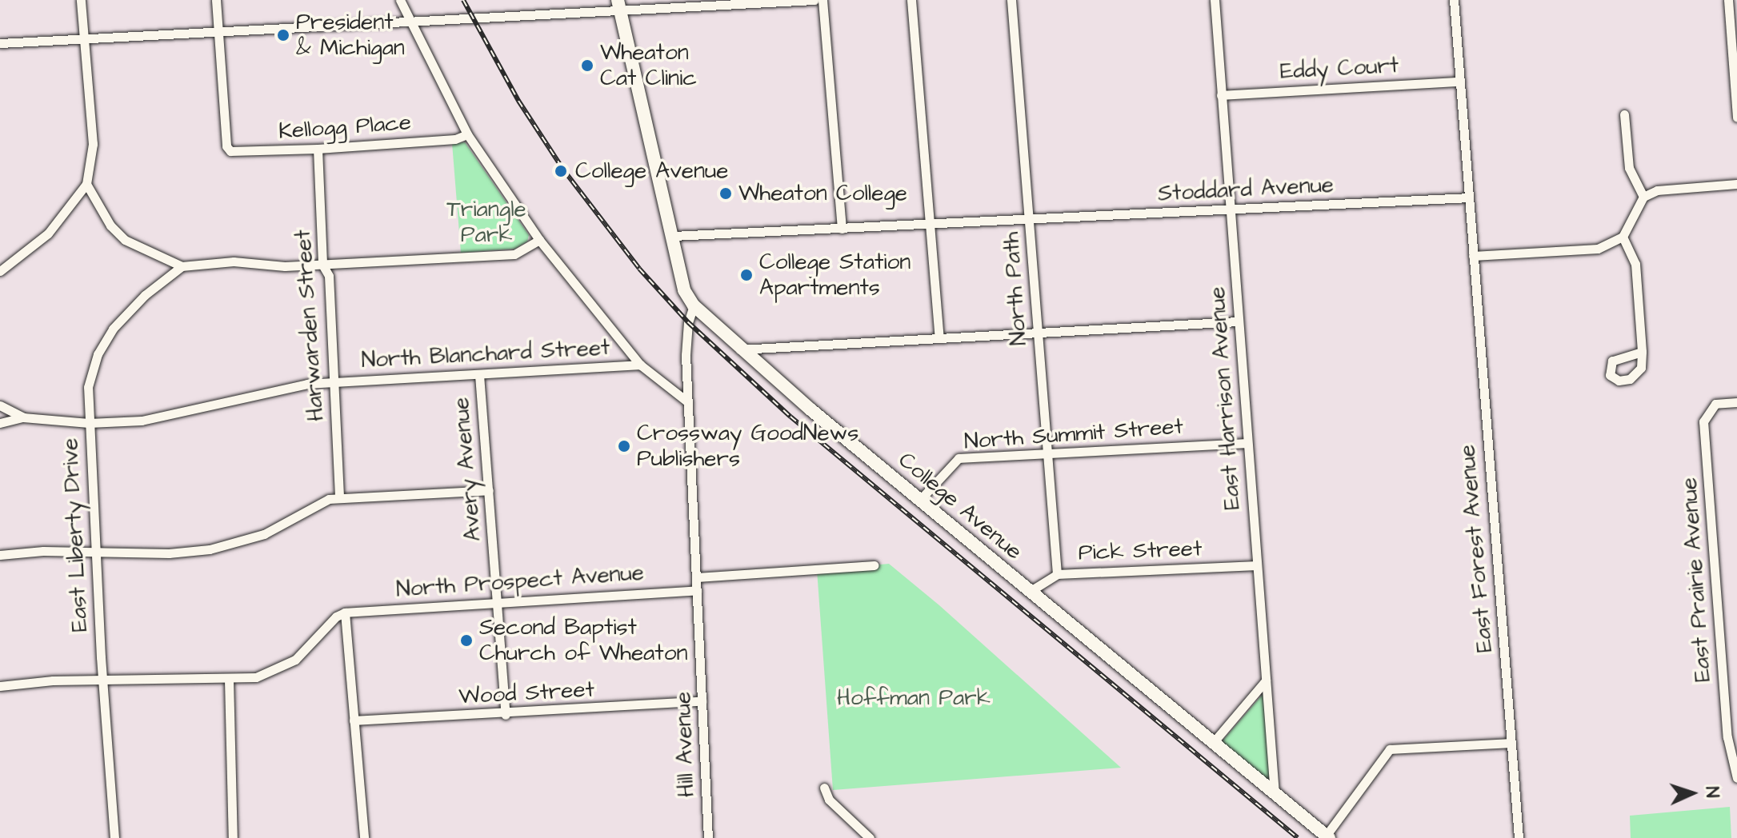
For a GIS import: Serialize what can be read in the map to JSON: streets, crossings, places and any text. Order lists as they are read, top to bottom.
{
  "streets": {
    "street": [
      "Eddy Court",
      "Kellogg Place",
      "Stoddard Avenue",
      "North Path",
      "Harwarden Street",
      "North Blanchard Street",
      "East Harrison Avenue",
      "North Summit Street",
      "Avery Avenue",
      "College Avenue",
      "East Liberty Drive",
      "East Forest Avenue",
      "Pick Street",
      "East Prairie Avenue",
      "North Prospect Avenue",
      "Wood Street",
      "Hill Avenue"
    ]
  },
  "crossings": [
    ["Eddy Court", "East Harrison Avenue"],
    ["Kellogg Place", "Harwarden Street"],
    ["Stoddard Avenue", "North Path"],
    ["Stoddard Avenue", "East Harrison Avenue"],
    ["Stoddard Avenue", "College Avenue"],
    ["North Path", "North Summit Street"],
    ["North Path", "Pick Street"],
    ["Harwarden Street", "North Blanchard Street"],
    ["North Blanchard Street", "Avery Avenue"],
    ["North Blanchard Street", "East Liberty Drive"],
    ["East Harrison Avenue", "North Summit Street"],
    ["East Harrison Avenue", "College Avenue"],
    ["East Harrison Avenue", "Pick Street"],
    ["North Summit Street", "College Avenue"],
    ["Avery Avenue", "North Prospect Avenue"],
    ["Avery Avenue", "Wood Street"],
    ["College Avenue", "Pick Street"],
    ["College Avenue", "Hill Avenue"],
    ["North Prospect Avenue", "Hill Avenue"],
    ["Wood Street", "Hill Avenue"]
  ],
  "parks": ["Triangle Park", "Hoffman Park"],
  "places": [
    "President & Michigan",
    "Wheaton Cat Clinic",
    "College Avenue",
    "Wheaton College",
    "College Station Apartments",
    "Crossway GoodNews Publishers",
    "Second Baptist Church of Wheaton"
  ],
  "north": "right"
}
